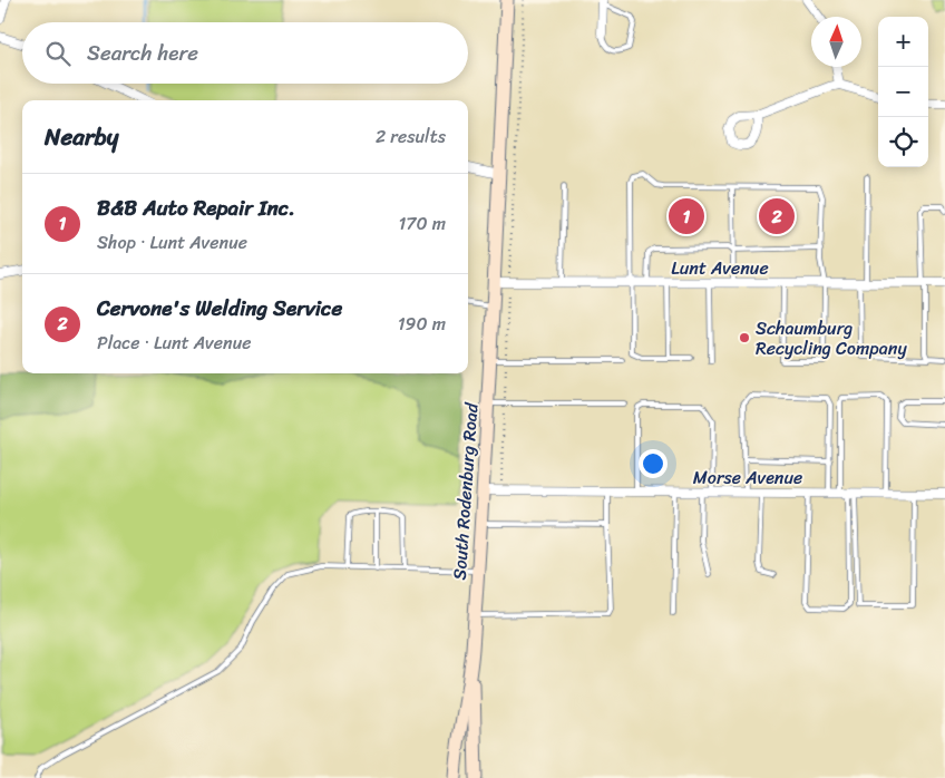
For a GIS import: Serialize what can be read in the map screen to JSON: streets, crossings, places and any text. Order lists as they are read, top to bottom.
{
  "streets": {
    "street": ["Lunt Avenue", "Morse Avenue", "South Rodenburg Road"]
  },
  "crossings": [
    ["Lunt Avenue", "South Rodenburg Road"],
    ["Morse Avenue", "South Rodenburg Road"]
  ],
  "places": ["Schaumburg Recycling Company"],
  "north": "top",
  "page": {
    "map_buttons": ["+", "−"],
    "search": "Search here",
    "heading": ["Nearby", "2 results"],
    "list": [
      {
        "mark": "1",
        "name": "B&B Auto Repair Inc.",
        "note": "Shop · Lunt Avenue",
        "value": "170 m"
      },
      {
        "mark": "2",
        "name": "Cervone's Welding Service",
        "note": "Place · Lunt Avenue",
        "value": "190 m"
      }
    ],
    "pins": ["1", "2"]
  }
}
